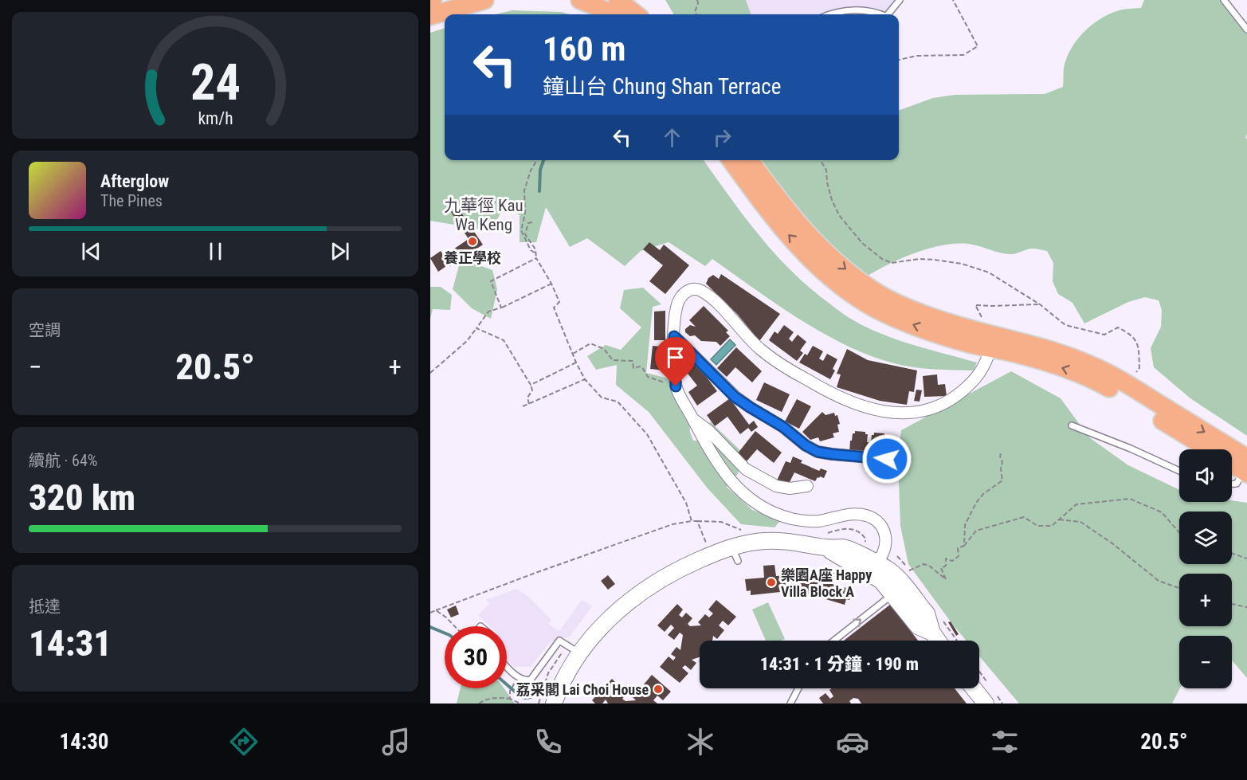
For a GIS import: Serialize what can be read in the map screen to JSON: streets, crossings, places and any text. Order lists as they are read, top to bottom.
{
  "districts": ["九華徑 Kau Wa Keng"],
  "places": ["養正學校", "樂園A座 Happy Villa Block A", "荔采閣 Lai Choi House"],
  "page": {
    "turn": ["160 m", "鐘山台 Chung Shan Terrace"],
    "song": ["Afterglow", "The Pines"],
    "tile": [
      "空調",
      ["續航 · 64%", "320 km"],
      ["抵達", "14:31"]
    ],
    "heat": ["−", "20.5°", "+"],
    "map_buttons": ["+", "−"],
    "limit": "30",
    "trip": "14:31 · 1 分鐘 · 190 m",
    "tabs": ["14:30", "20.5°"],
    "gauge": ["24", "km/h"]
  }
}
